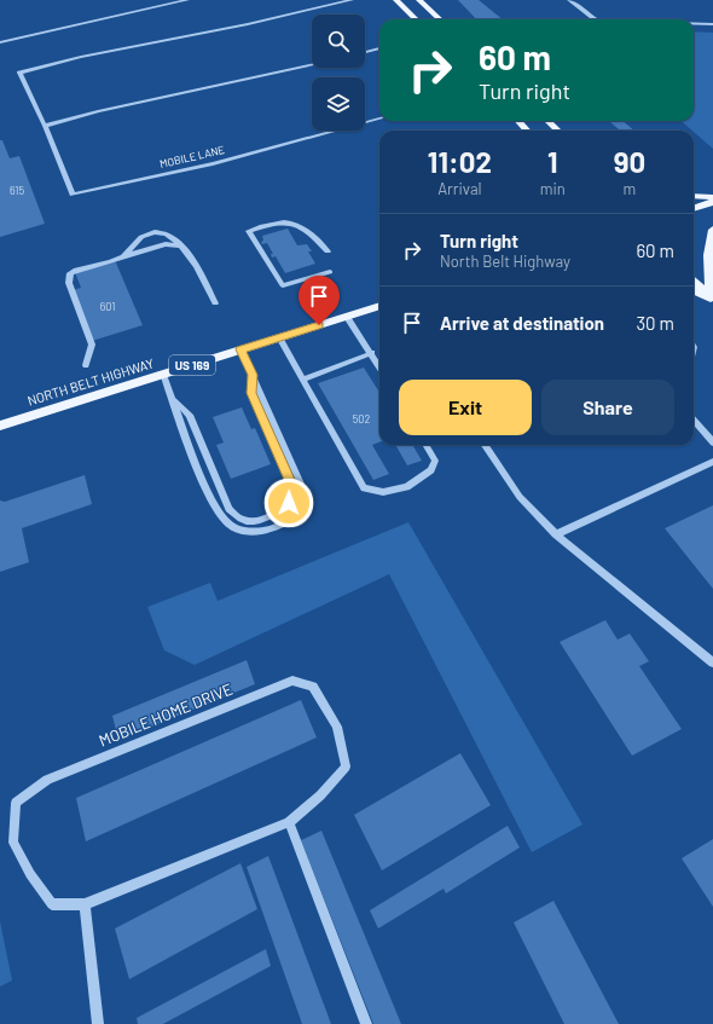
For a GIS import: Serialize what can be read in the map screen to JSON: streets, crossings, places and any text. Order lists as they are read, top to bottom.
{
  "streets": {
    "main road": ["US 169", "NORTH BELT HIGHWAY"],
    "street": ["MOBILE LANE", "MOBILE HOME DRIVE"]
  },
  "house_numbers": ["615", "601", "502"],
  "page": {
    "turn": ["60 m", "Turn right"],
    "eta": [
      "11:02",
      "Arrival",
      "1",
      "min",
      "90",
      "m"
    ],
    "list": [
      {
        "name": "Turn right",
        "note": "North Belt Highway",
        "value": "60 m"
      },
      {
        "name": "Arrive at destination",
        "value": "30 m"
      }
    ],
    "buttons": ["Exit", "Share"]
  }
}
